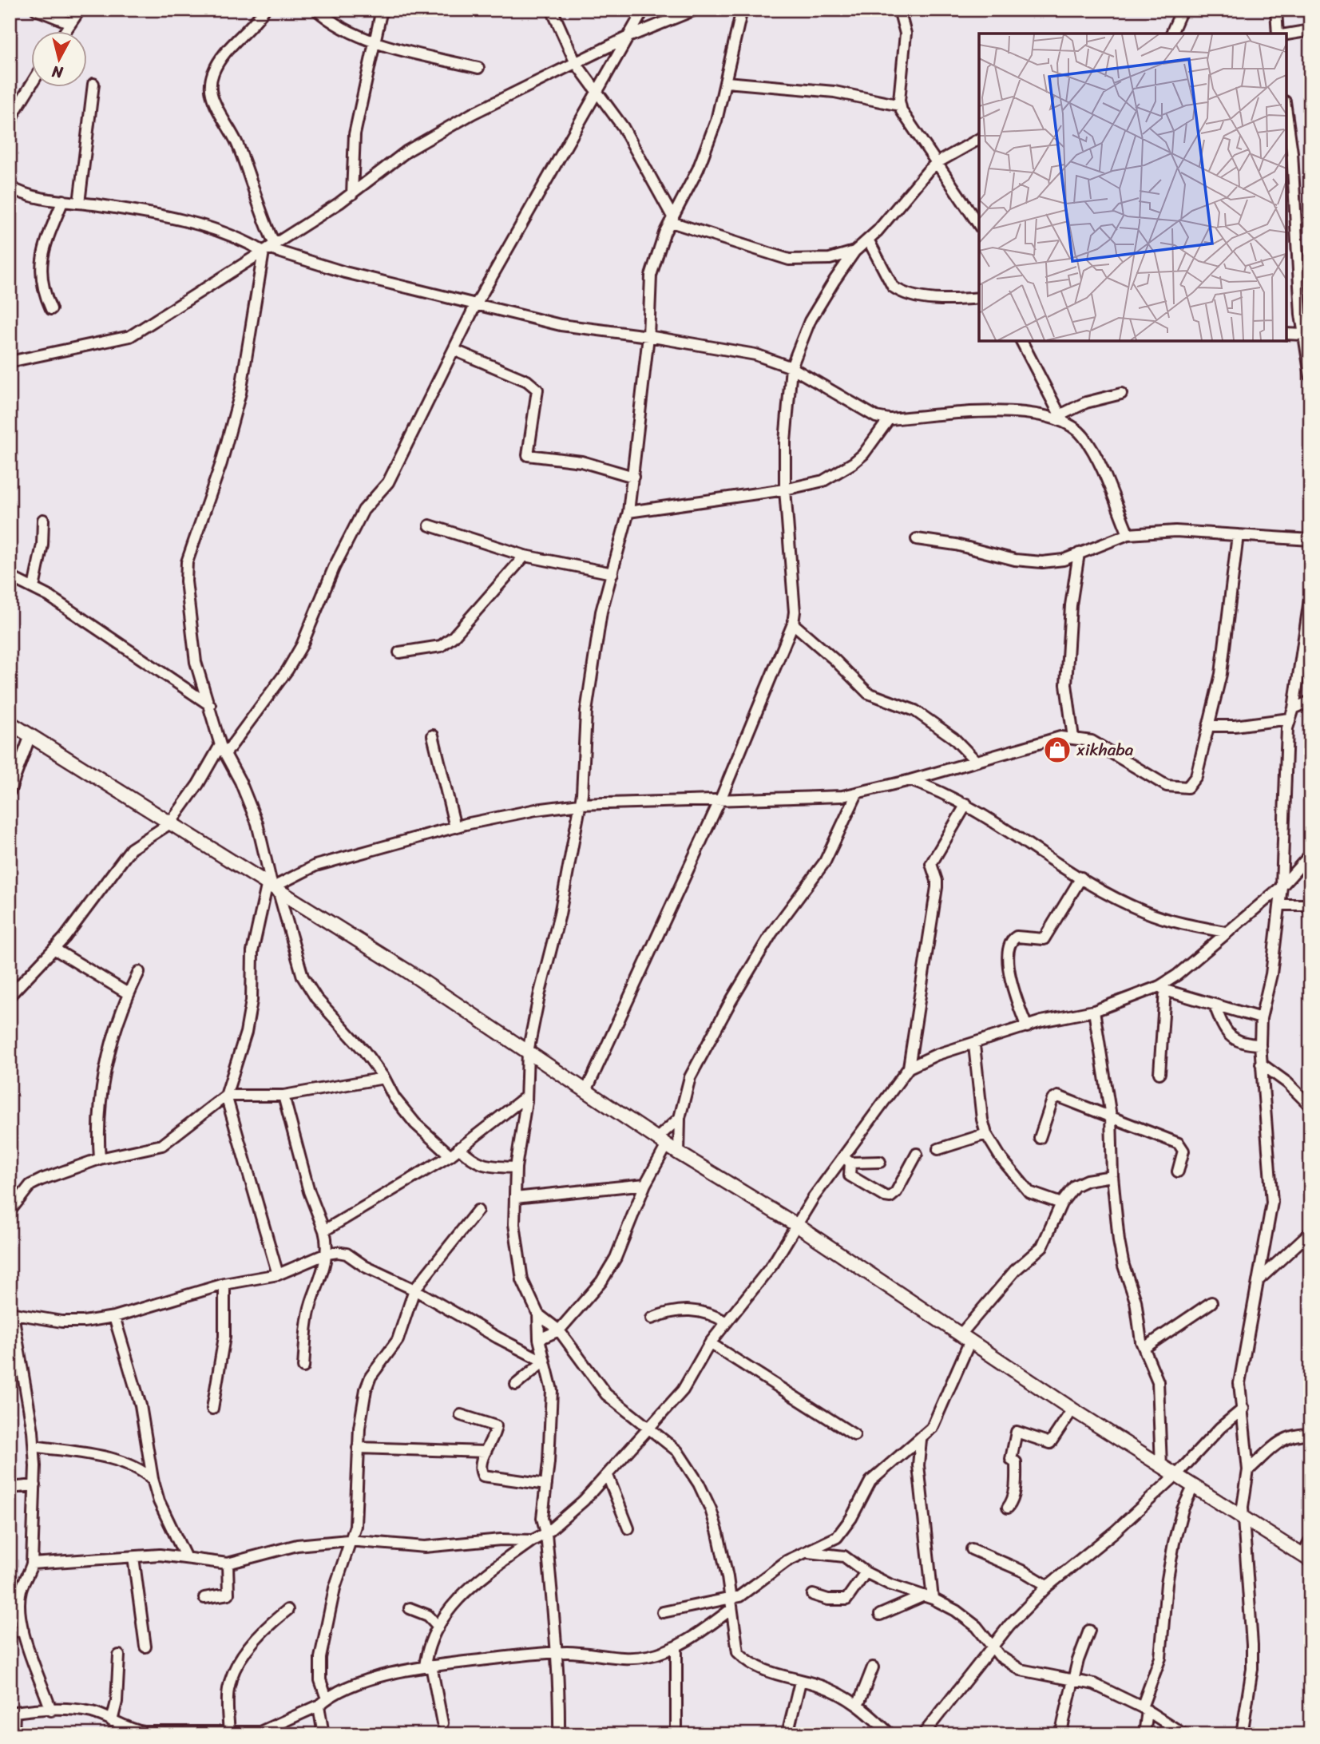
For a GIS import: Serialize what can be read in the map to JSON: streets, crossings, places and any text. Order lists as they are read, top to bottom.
{
  "places": {
    "shop": ["xikhaba"]
  },
  "north": "bottom"
}
